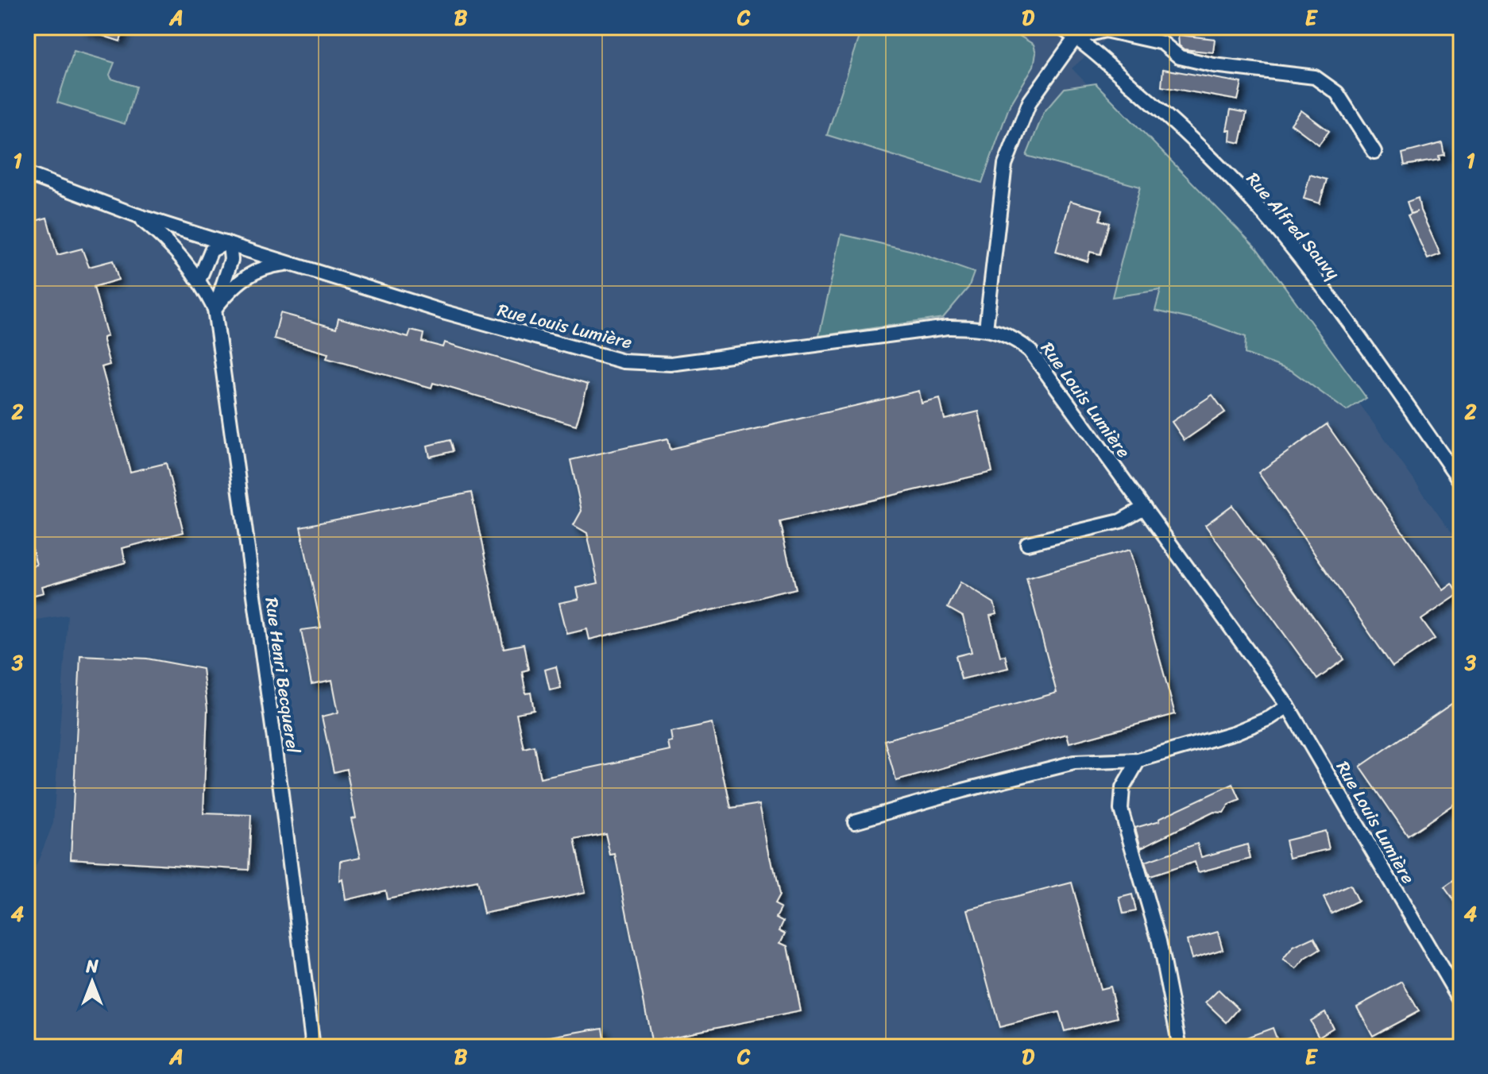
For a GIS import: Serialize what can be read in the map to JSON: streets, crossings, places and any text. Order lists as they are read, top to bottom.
{
  "streets": {
    "street": ["Rue Alfred Sauvy", "Rue Louis Lumière", "Rue Henri Becquerel"]
  },
  "crossings": [
    ["Rue Louis Lumière", "Rue Henri Becquerel"]
  ],
  "north": "top",
  "grid": {
    "columns": [
      "A",
      "B",
      "C",
      "D",
      "E"
    ],
    "rows": [
      "1",
      "2",
      "3",
      "4"
    ]
  }
}
